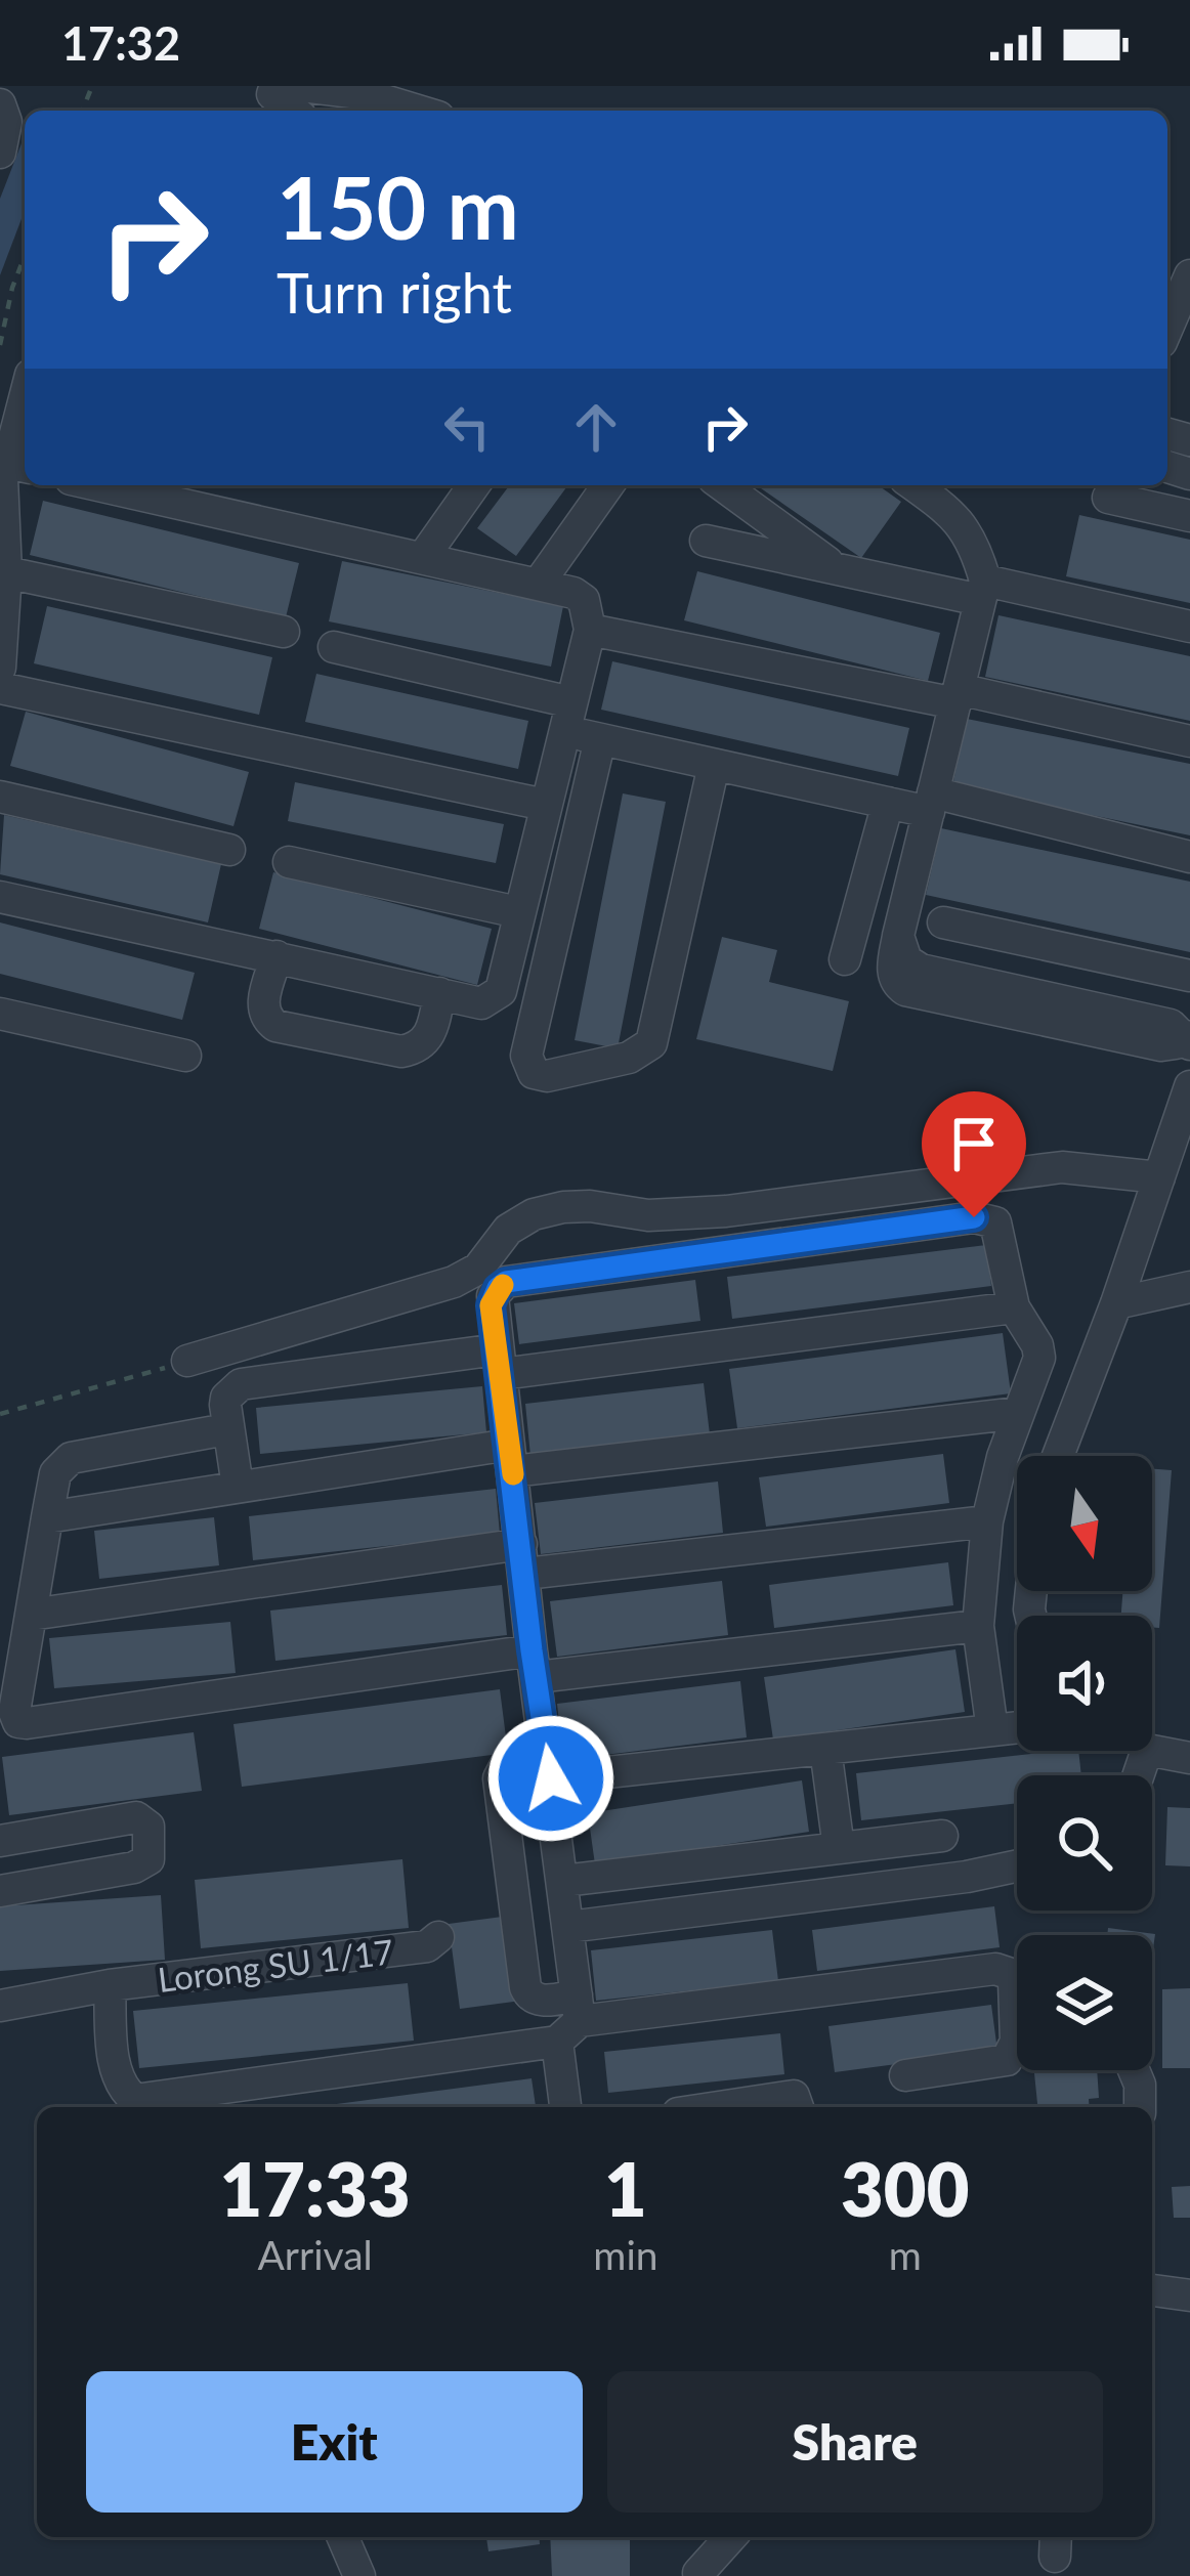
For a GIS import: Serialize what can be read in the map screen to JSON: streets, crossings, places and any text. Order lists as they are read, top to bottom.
{
  "streets": {
    "street": ["Lorong SU 1/17"]
  },
  "north": "bottom",
  "page": {
    "status": "17:32",
    "turn": ["150 m", "Turn right"],
    "eta": [
      "17:33",
      "Arrival",
      "1",
      "min",
      "300",
      "m"
    ],
    "buttons": ["Exit", "Share"]
  }
}
